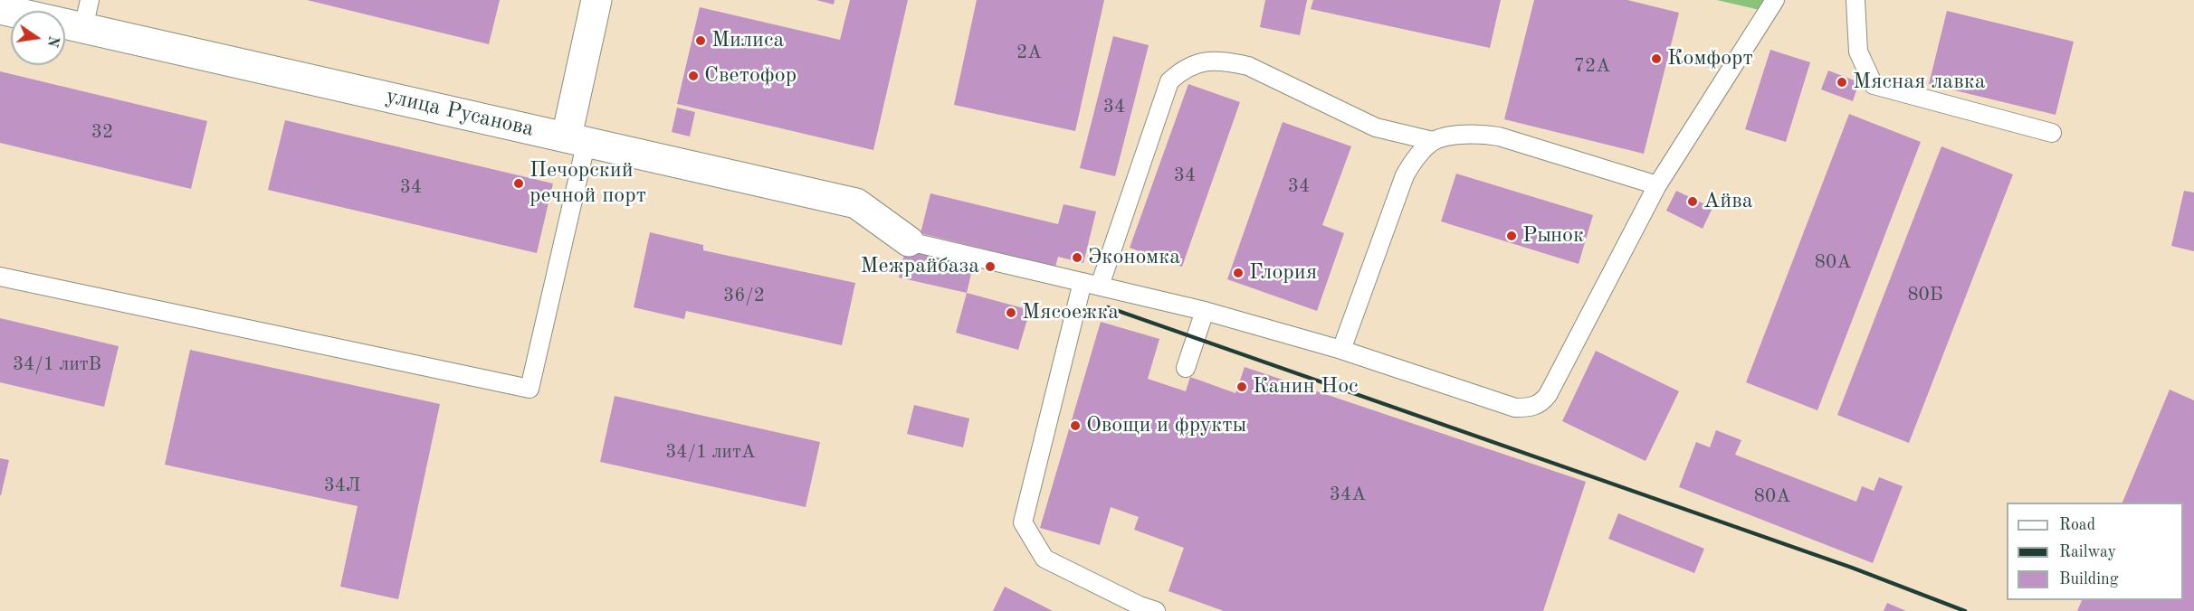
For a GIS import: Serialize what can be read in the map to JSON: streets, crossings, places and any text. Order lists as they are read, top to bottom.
{
  "streets": {
    "street": ["улица Русанова"]
  },
  "places": [
    "Милиса",
    "Комфорт",
    "Светофор",
    "Мясная лавка",
    "Печорский речной порт",
    "Айва",
    "Рынок",
    "Экономка",
    "Межрайбаза",
    "Глория",
    "Мясоежка",
    "Канин Нос",
    "Овощи и фрукты"
  ],
  "house_numbers": [
    "2А",
    "72А",
    "34",
    "32",
    "34",
    "34",
    "34",
    "80А",
    "80Б",
    "36/2",
    "34/1 литВ",
    "34/1 литА",
    "34Л",
    "34А",
    "80А"
  ],
  "legend": ["Road", "Railway", "Building"],
  "north": "right"
}
